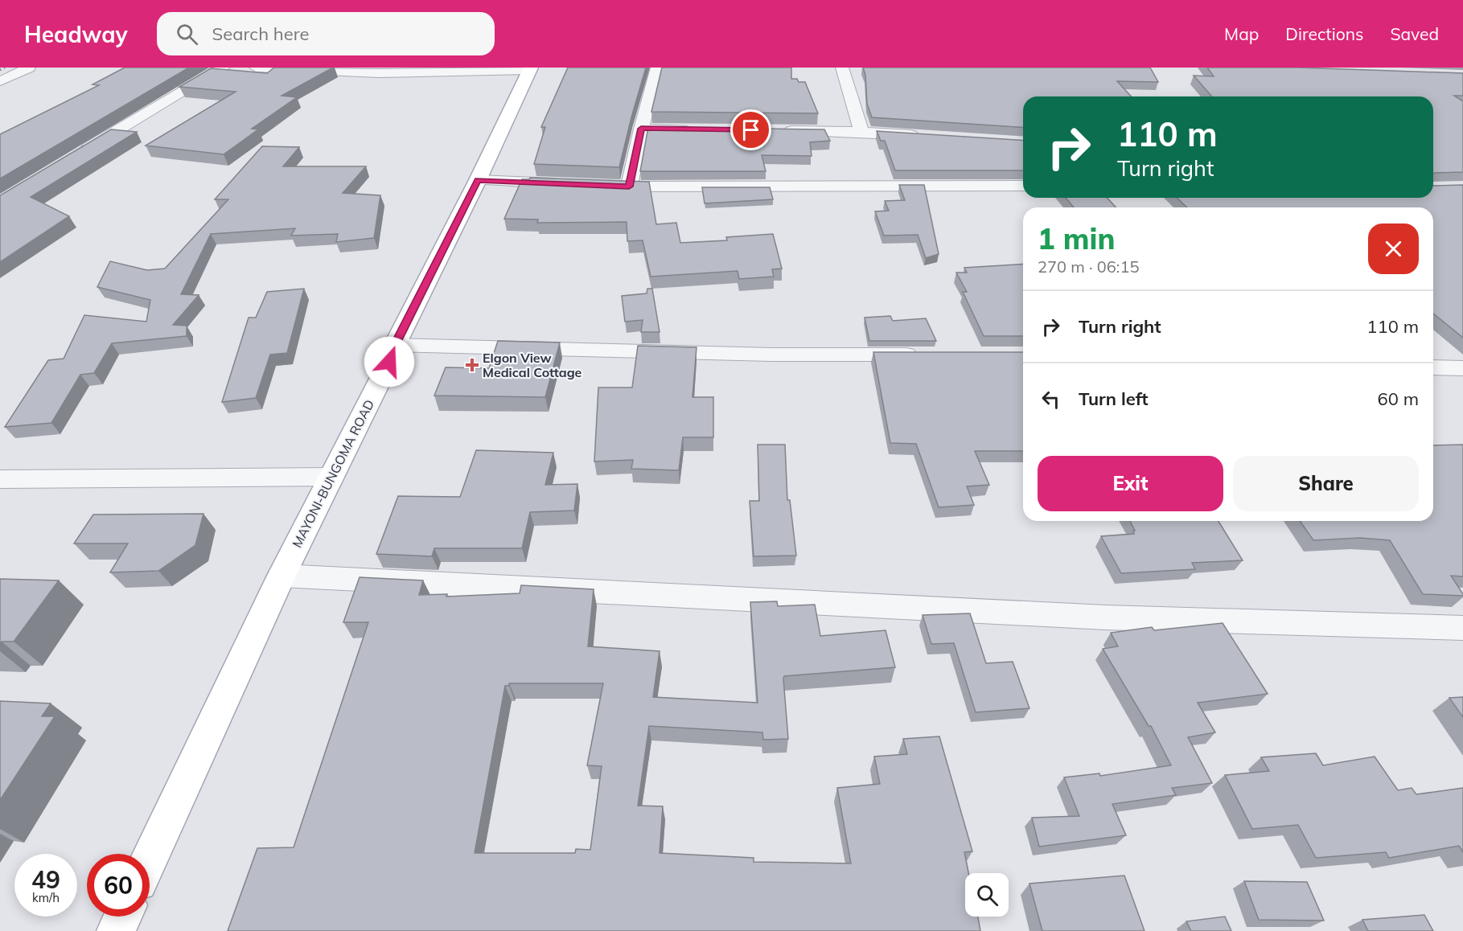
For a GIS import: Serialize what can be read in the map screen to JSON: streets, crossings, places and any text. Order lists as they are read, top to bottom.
{
  "streets": {
    "main road": ["MAYONI-BUNGOMA ROAD"]
  },
  "places": {
    "health": ["Elgon View Medical Cottage"]
  },
  "page": {
    "header": "Headway",
    "search": "Search here",
    "nav": ["Map", "Directions", "Saved"],
    "turn": ["110 m", "Turn right"],
    "heading": ["1 min", "270 m · 06:15"],
    "list": [
      {
        "name": "Turn right",
        "value": "110 m"
      },
      {
        "name": "Turn left",
        "value": "60 m"
      }
    ],
    "buttons": ["Exit", "Share"],
    "speed": "49 km/h",
    "limit": "60"
  }
}
